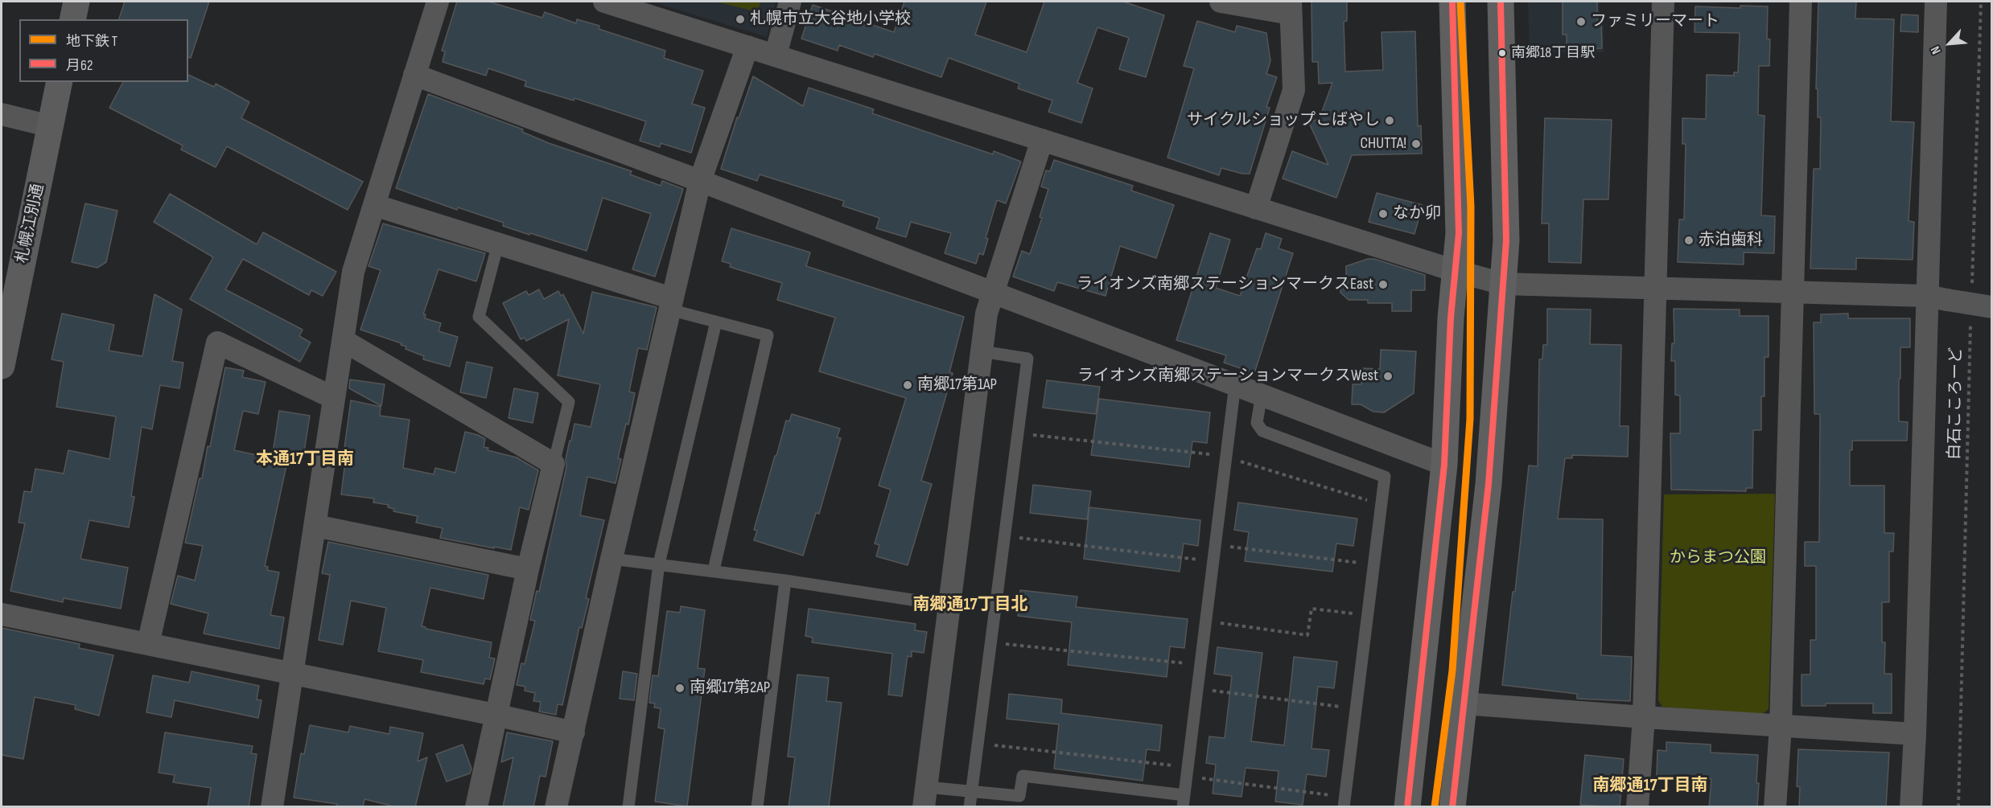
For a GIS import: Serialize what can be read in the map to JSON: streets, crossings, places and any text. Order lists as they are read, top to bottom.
{
  "streets": {
    "highway": ["札幌江別通"],
    "path": ["白石こころーど"]
  },
  "districts": ["本通17丁目南", "南郷通17丁目北", "南郷通17丁目南"],
  "parks": ["からまつ公園"],
  "places": [
    "札幌市立大谷地小学校",
    "ファミリーマート",
    "南郷18丁目駅",
    "サイクルショップこばやし",
    "CHUTTA!",
    "なか卯",
    "赤泊歯科",
    "ライオンズ南郷ステーションマークスEast",
    "ライオンズ南郷ステーションマークスWest",
    "南郷17第1AP",
    "南郷17第2AP"
  ],
  "lines": ["metro line T", "transit line 月62"],
  "legend": ["地下鉄 T", "月62"],
  "north": "bottom left"
}
